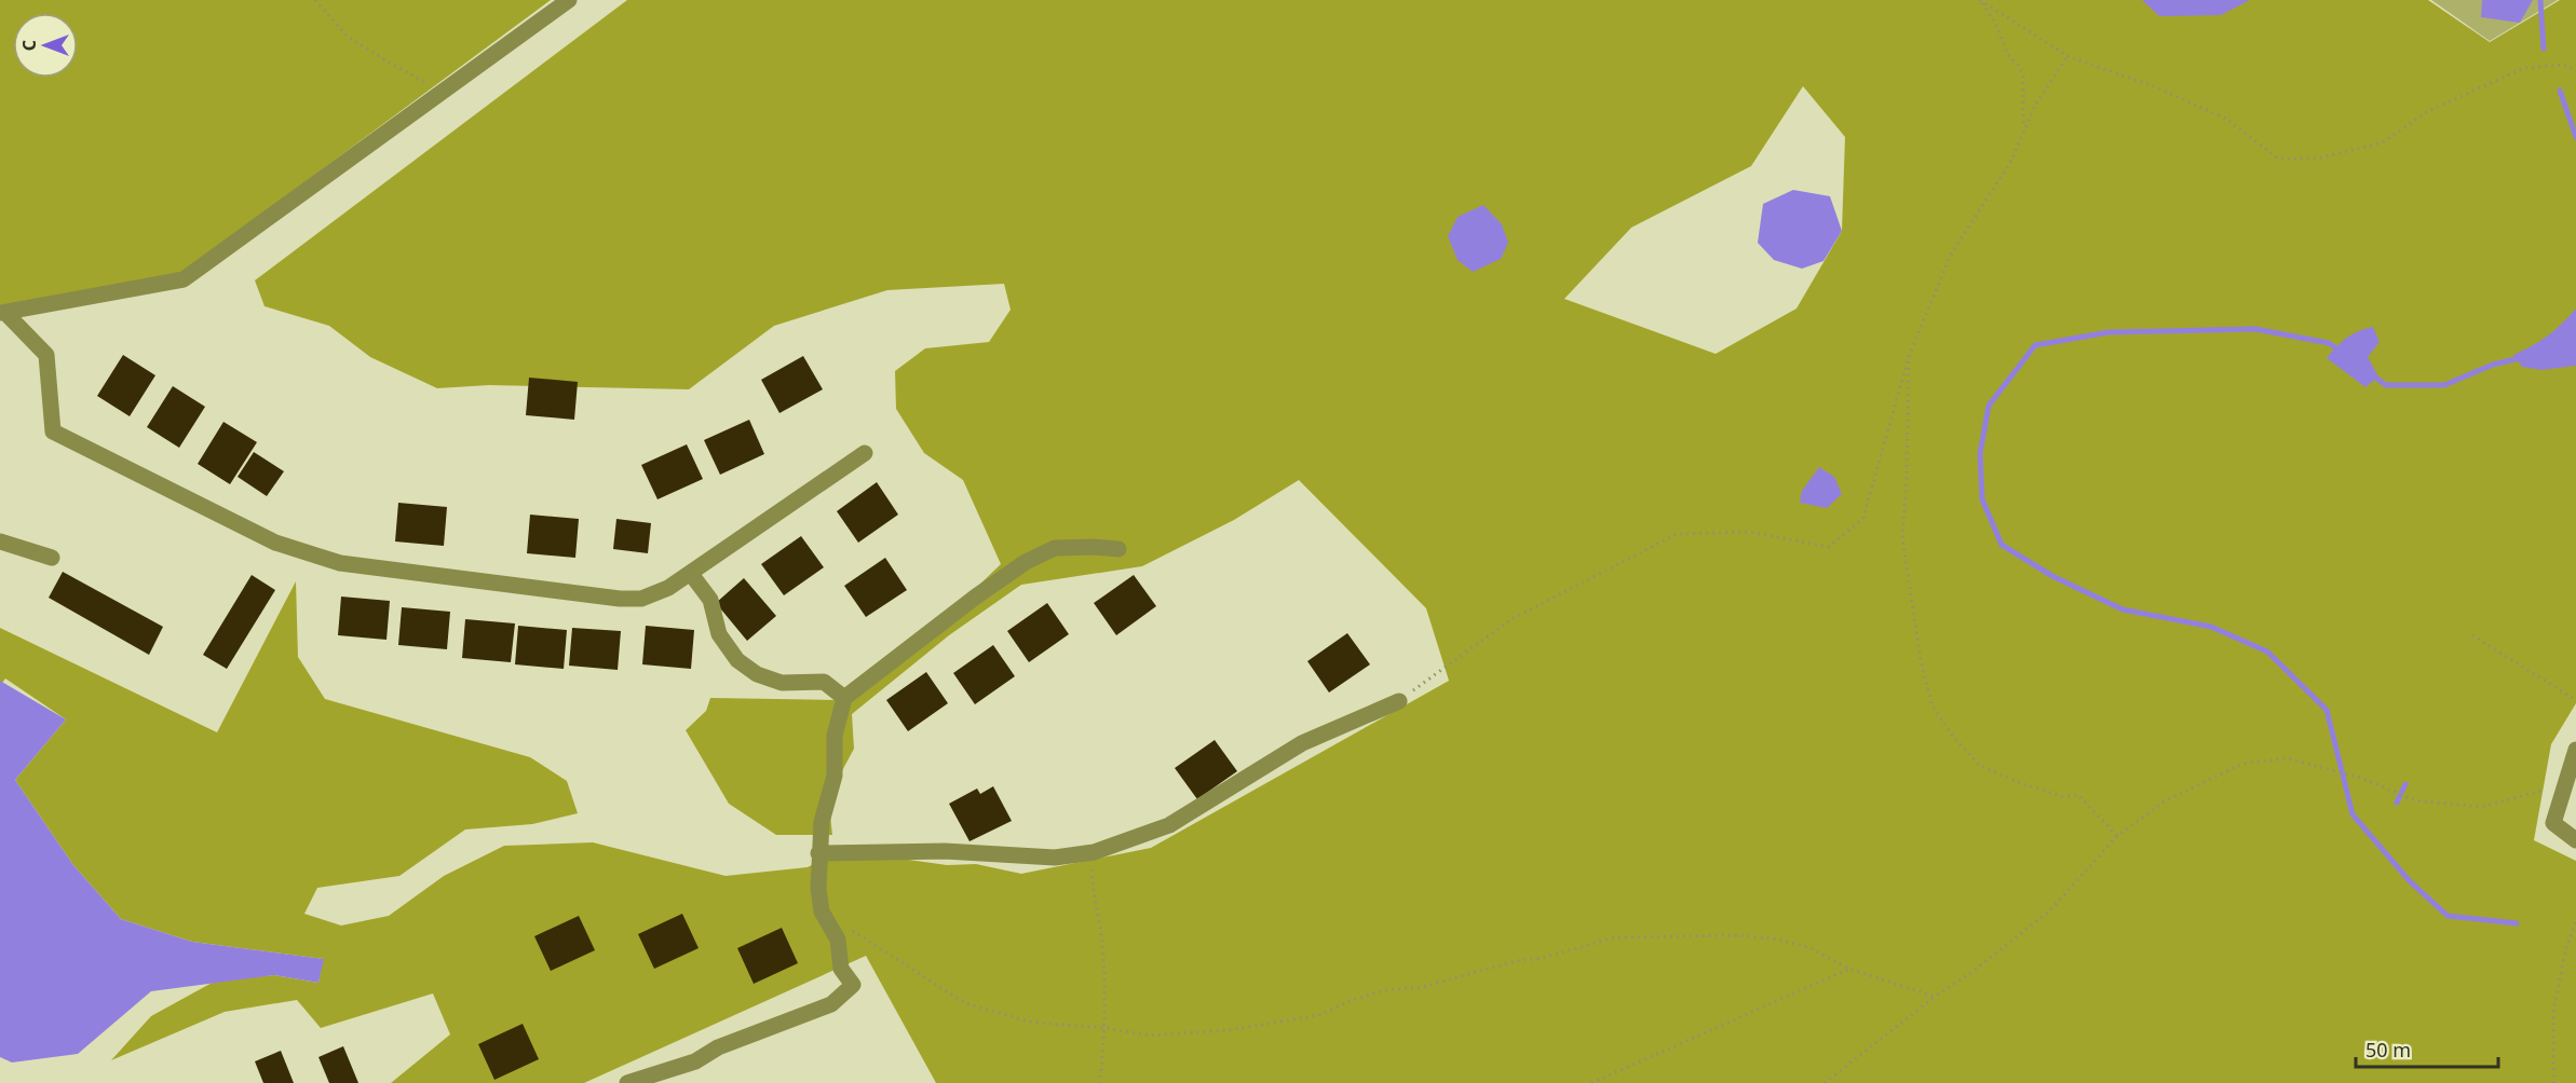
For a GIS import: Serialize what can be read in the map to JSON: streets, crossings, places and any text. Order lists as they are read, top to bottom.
{
  "scale_bar": "50 m",
  "north": "left"
}
